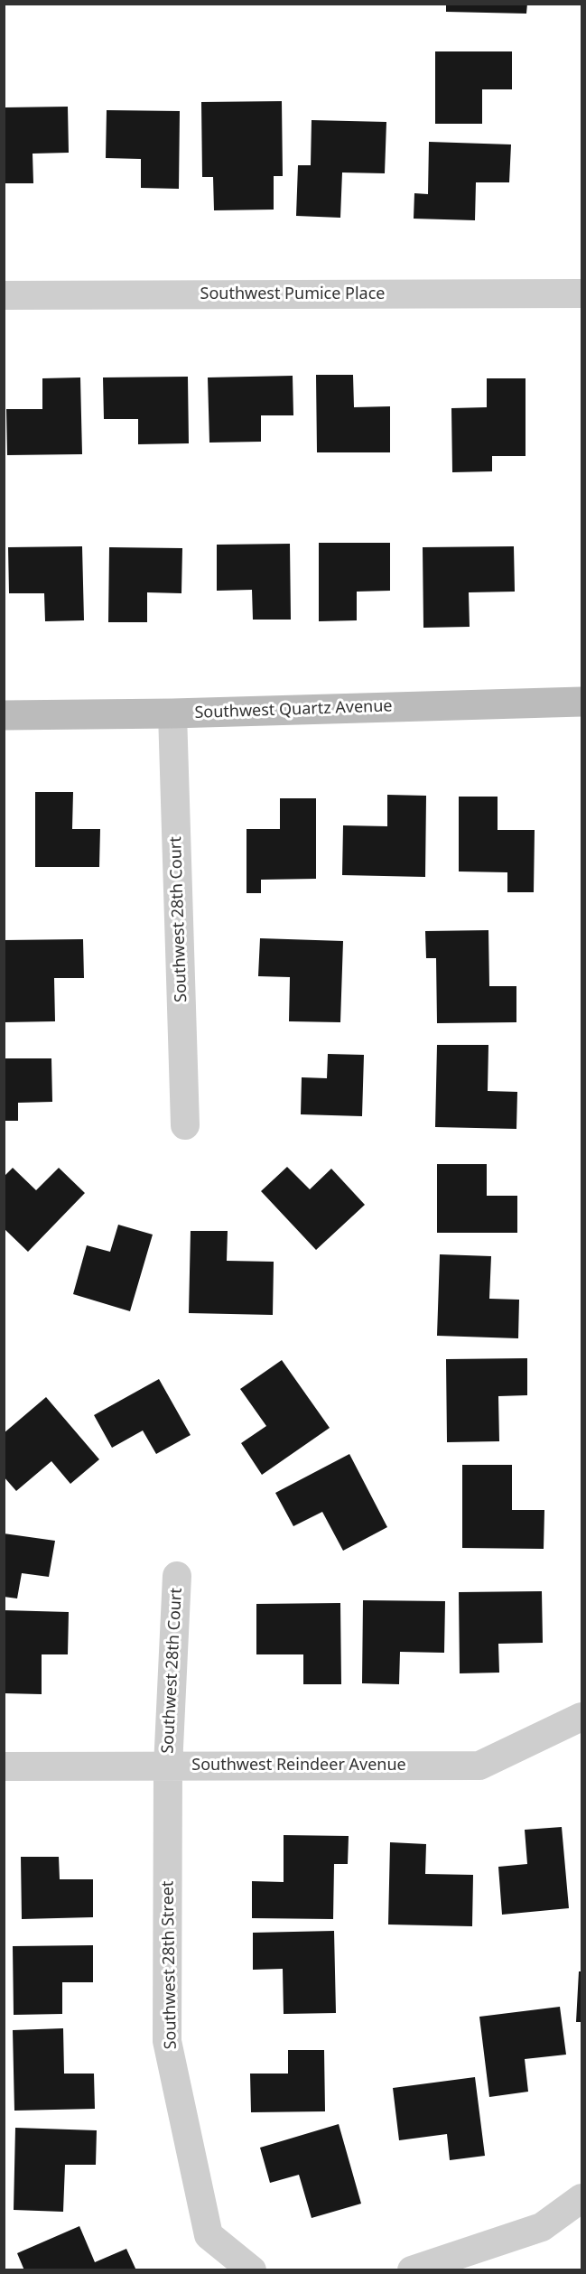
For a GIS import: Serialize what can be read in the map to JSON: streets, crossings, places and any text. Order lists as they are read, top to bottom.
{
  "streets": {
    "street": [
      "Southwest Pumice Place",
      "Southwest Quartz Avenue",
      "Southwest 28th Court",
      "Southwest Reindeer Avenue",
      "Southwest 28th Street"
    ]
  },
  "crossings": [
    ["Southwest Quartz Avenue", "Southwest 28th Court"],
    ["Southwest 28th Court", "Southwest Reindeer Avenue"],
    ["Southwest 28th Court", "Southwest 28th Street"],
    ["Southwest Reindeer Avenue", "Southwest 28th Street"]
  ]
}
